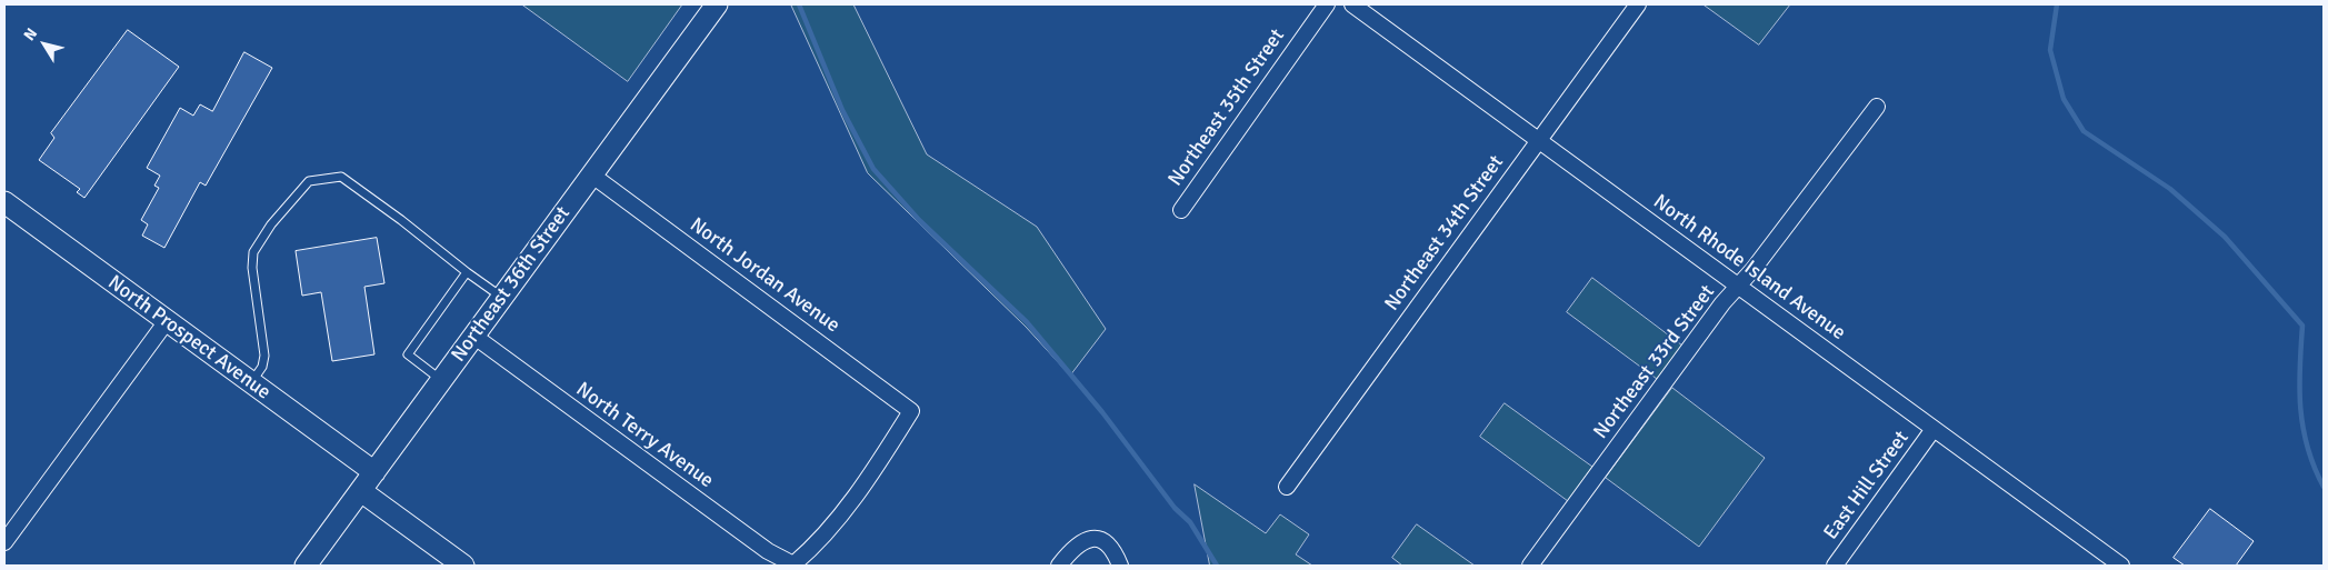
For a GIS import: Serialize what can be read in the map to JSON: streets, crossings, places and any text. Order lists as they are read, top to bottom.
{
  "streets": {
    "main road": ["Northeast 36th Street", "North Prospect Avenue"],
    "street": [
      "Northeast 35th Street",
      "Northeast 34th Street",
      "North Rhode Island Avenue",
      "North Jordan Avenue",
      "Northeast 33rd Street",
      "North Terry Avenue",
      "East Hill Street"
    ]
  },
  "crossings": [
    ["Northeast 34th Street", "North Rhode Island Avenue"],
    ["North Rhode Island Avenue", "Northeast 33rd Street"],
    ["North Rhode Island Avenue", "East Hill Street"],
    ["North Jordan Avenue", "Northeast 36th Street"],
    ["North Jordan Avenue", "North Terry Avenue"],
    ["Northeast 36th Street", "North Prospect Avenue"],
    ["Northeast 36th Street", "North Terry Avenue"]
  ],
  "north": "top left"
}
